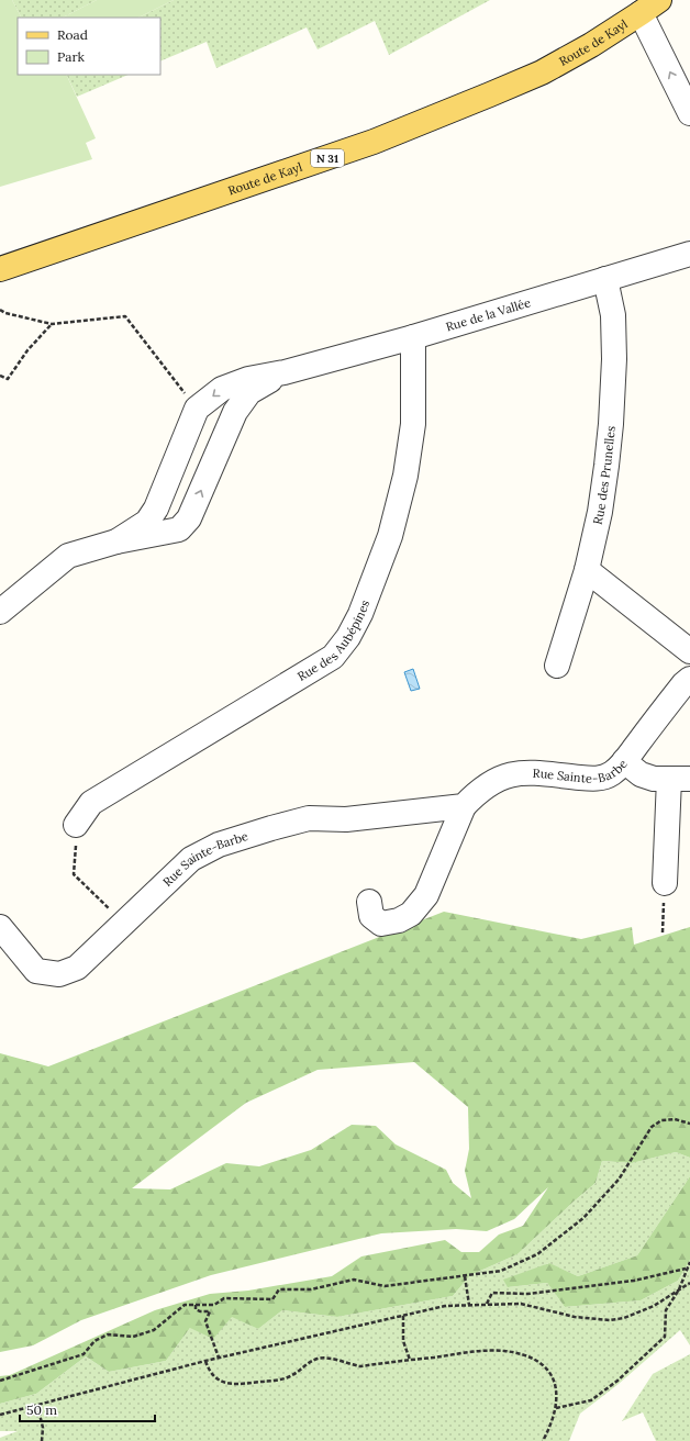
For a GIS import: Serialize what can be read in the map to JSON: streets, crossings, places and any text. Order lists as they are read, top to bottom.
{
  "streets": {
    "main road": ["Route de Kayl", "N 31"],
    "street": [
      "Rue de la Vallée",
      "Rue des Prunelles",
      "Rue des Aubépines",
      "Rue Sainte-Barbe"
    ]
  },
  "crossings": [
    ["Rue de la Vallée", "Rue des Prunelles"],
    ["Rue de la Vallée", "Rue des Aubépines"]
  ],
  "legend": ["Road", "Park"],
  "scale_bar": "50 m"
}
